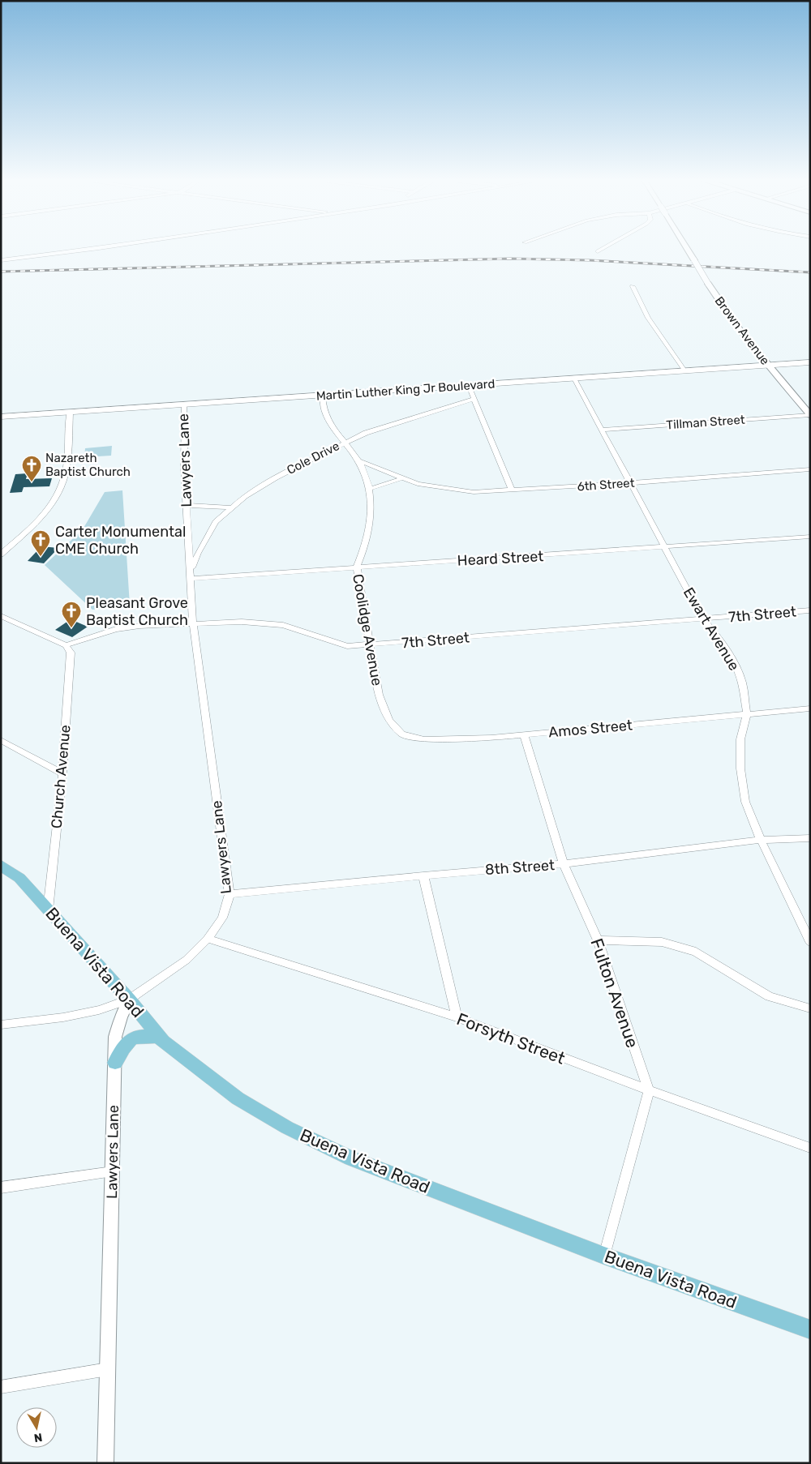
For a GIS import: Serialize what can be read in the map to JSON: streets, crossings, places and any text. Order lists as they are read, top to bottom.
{
  "streets": {
    "main road": ["Martin Luther King Jr Boulevard", "Buena Vista Road"],
    "street": [
      "Brown Avenue",
      "Tillman Street",
      "Cole Drive",
      "Lawyers Lane",
      "6th Street",
      "Heard Street",
      "7th Street",
      "Ewart Avenue",
      "Coolidge Avenue",
      "Amos Street",
      "Church Avenue",
      "8th Street",
      "Fulton Avenue",
      "Forsyth Street"
    ]
  },
  "crossings": [
    ["Brown Avenue", "Martin Luther King Jr Boulevard"],
    ["Brown Avenue", "Tillman Street"],
    ["Martin Luther King Jr Boulevard", "Lawyers Lane"],
    ["Martin Luther King Jr Boulevard", "Ewart Avenue"],
    ["Martin Luther King Jr Boulevard", "Coolidge Avenue"],
    ["Tillman Street", "Ewart Avenue"],
    ["Cole Drive", "Lawyers Lane"],
    ["Cole Drive", "Heard Street"],
    ["Cole Drive", "Coolidge Avenue"],
    ["Lawyers Lane", "Heard Street"],
    ["Lawyers Lane", "7th Street"],
    ["Lawyers Lane", "8th Street"],
    ["Lawyers Lane", "Buena Vista Road"],
    ["Lawyers Lane", "Forsyth Street"],
    ["6th Street", "Ewart Avenue"],
    ["6th Street", "Coolidge Avenue"],
    ["Heard Street", "Ewart Avenue"],
    ["Heard Street", "Coolidge Avenue"],
    ["7th Street", "Ewart Avenue"],
    ["7th Street", "Coolidge Avenue"],
    ["7th Street", "Church Avenue"],
    ["Ewart Avenue", "Amos Street"],
    ["Ewart Avenue", "8th Street"],
    ["Coolidge Avenue", "Amos Street"],
    ["Amos Street", "Fulton Avenue"],
    ["Church Avenue", "Buena Vista Road"],
    ["8th Street", "Fulton Avenue"],
    ["Fulton Avenue", "Forsyth Street"]
  ],
  "places": {
    "church": ["Nazareth Baptist Church", "Carter Monumental CME Church", "Pleasant Grove Baptist Church"]
  },
  "north": "bottom"
}
